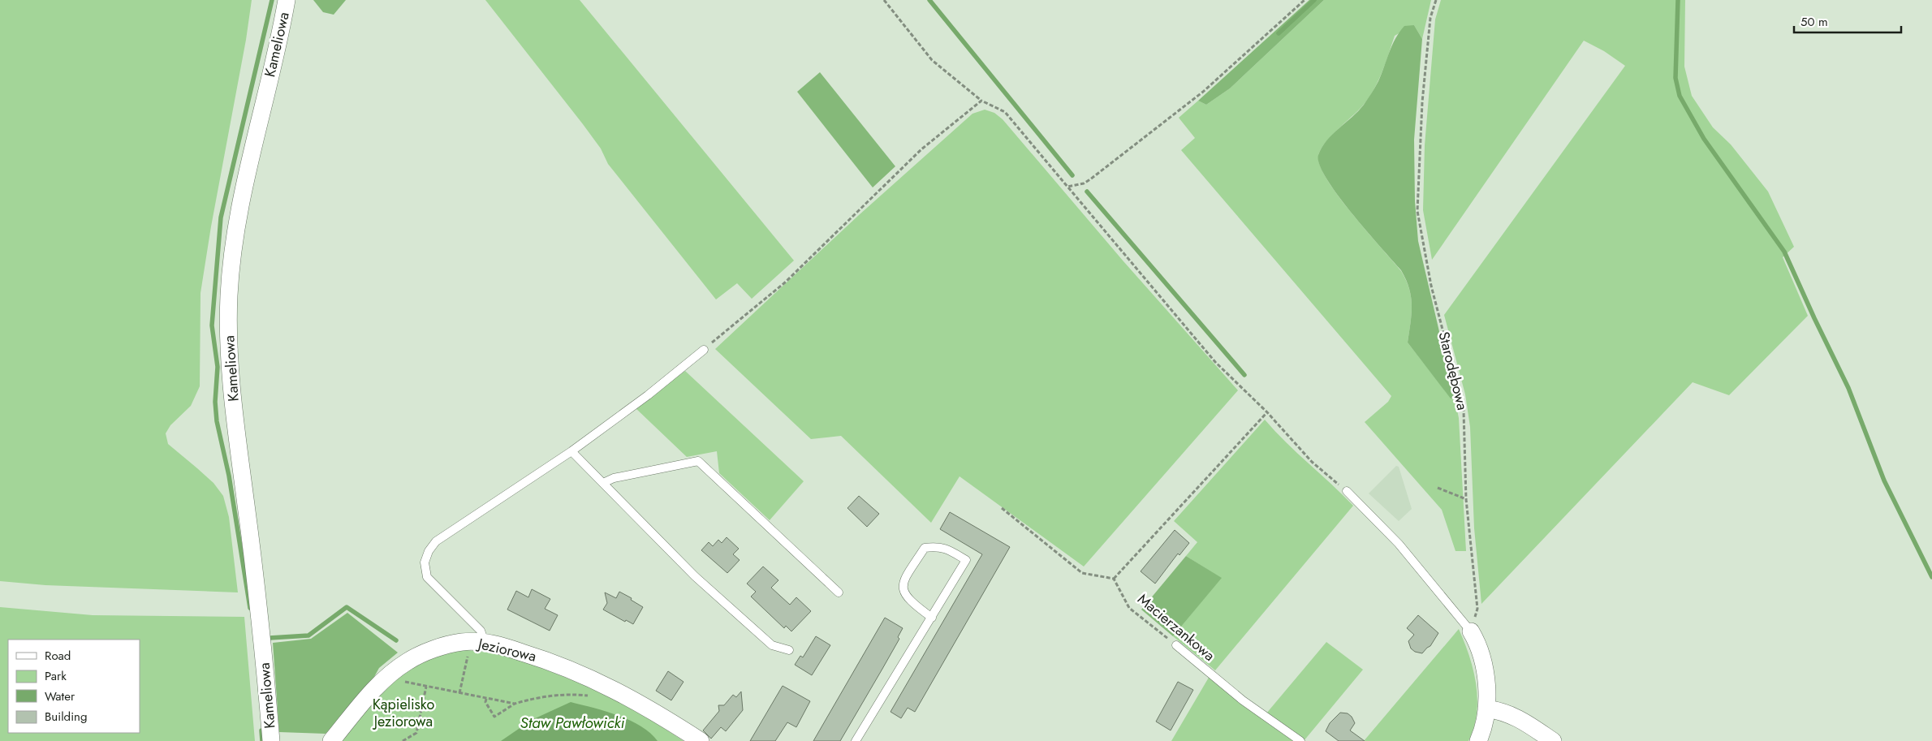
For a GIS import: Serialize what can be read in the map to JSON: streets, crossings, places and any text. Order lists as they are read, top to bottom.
{
  "streets": {
    "street": ["Kameliowa", "Jeziorowa"],
    "lane": ["Macierzankowa"],
    "path": ["Starodębowa"]
  },
  "water": ["Staw Pawłowicki"],
  "parks": ["Kąpielisko Jeziorowa"],
  "legend": [
    "Road",
    "Park",
    "Water",
    "Building"
  ],
  "scale_bar": "50 m"
}
